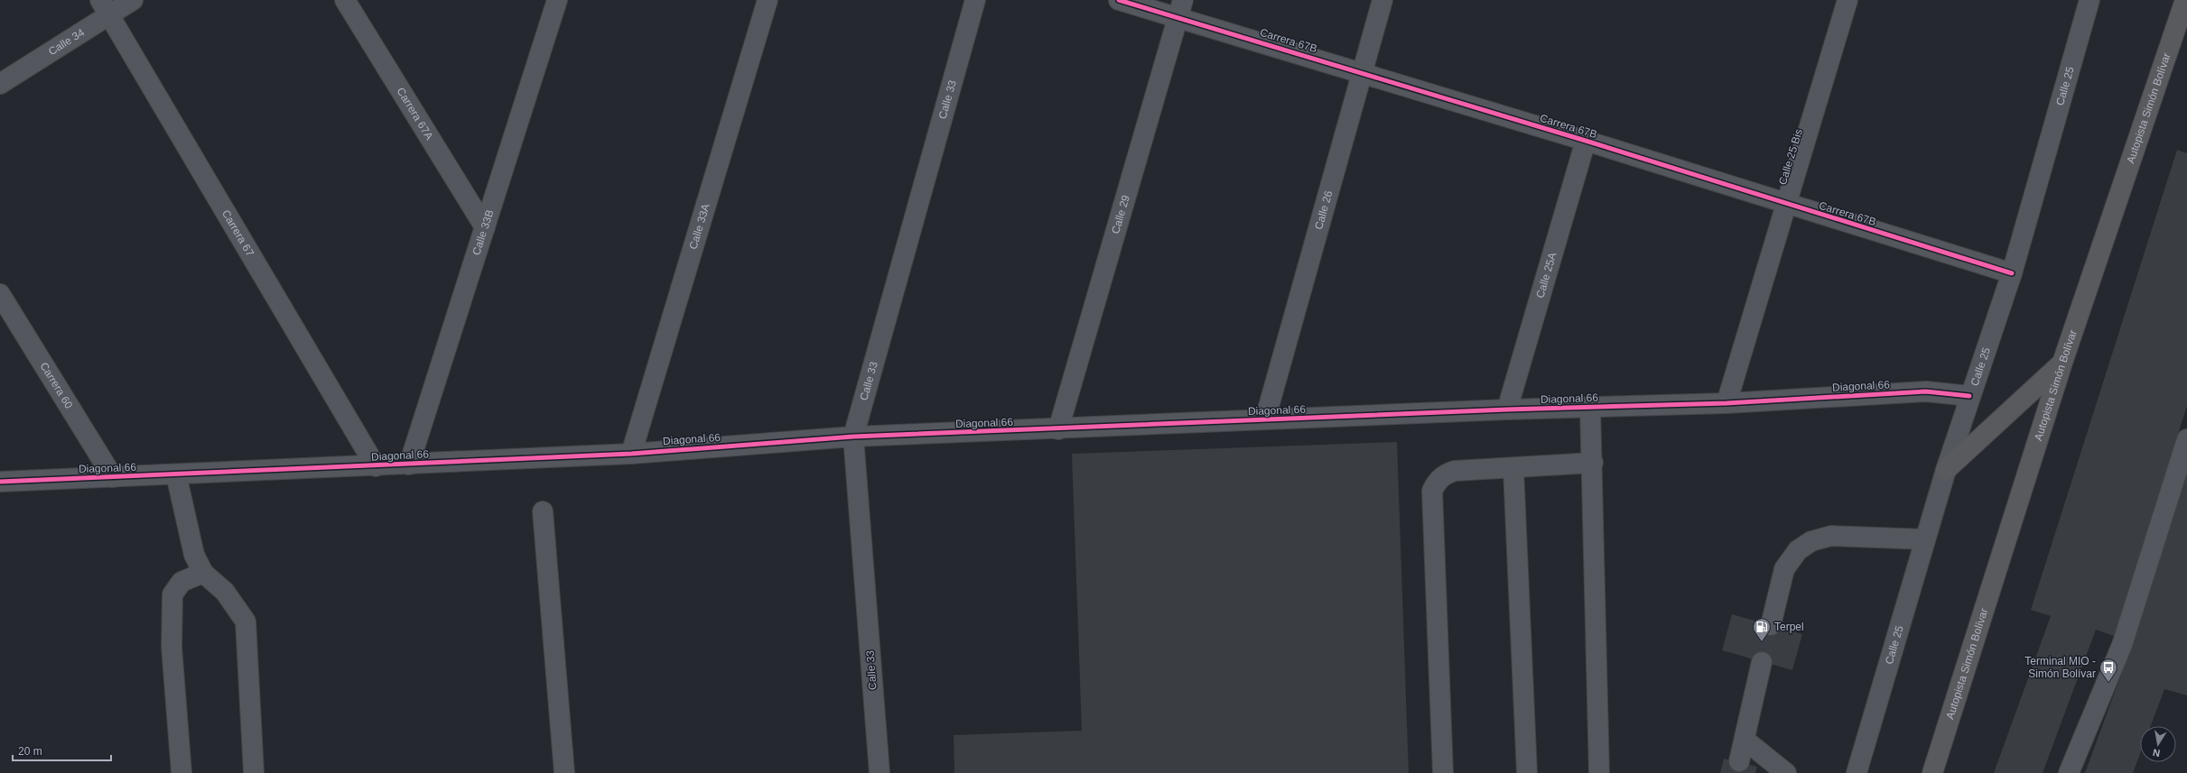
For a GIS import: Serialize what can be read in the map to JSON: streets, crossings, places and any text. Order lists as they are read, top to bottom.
{
  "streets": {
    "highway": ["Autopista Simón Bolívar"],
    "street": [
      "Carrera 67B",
      "Calle 34",
      "Calle 25",
      "Calle 33",
      "Carrera 67A",
      "Calle 25 Bis",
      "Calle 26",
      "Calle 29",
      "Calle 33A",
      "Calle 33B",
      "Carrera 67",
      "Calle 25A",
      "Carrera 60",
      "Diagonal 66"
    ]
  },
  "crossings": [
    ["Carrera 67B", "Calle 25"],
    ["Carrera 67B", "Calle 25 Bis"],
    ["Carrera 67B", "Calle 26"],
    ["Carrera 67B", "Calle 29"],
    ["Carrera 67B", "Calle 25A"],
    ["Calle 34", "Carrera 67"],
    ["Calle 25", "Diagonal 66"],
    ["Calle 33", "Diagonal 66"],
    ["Carrera 67A", "Calle 33B"],
    ["Calle 25 Bis", "Diagonal 66"],
    ["Calle 26", "Diagonal 66"],
    ["Calle 29", "Diagonal 66"],
    ["Calle 33A", "Diagonal 66"],
    ["Calle 33B", "Diagonal 66"],
    ["Carrera 67", "Diagonal 66"],
    ["Calle 25A", "Diagonal 66"],
    ["Carrera 60", "Diagonal 66"]
  ],
  "places": {
    "fuel station": ["Terpel"],
    "bus stop": ["Terminal MIO - Simón Bolívar"]
  },
  "scale_bar": "20 m",
  "north": "bottom"
}
